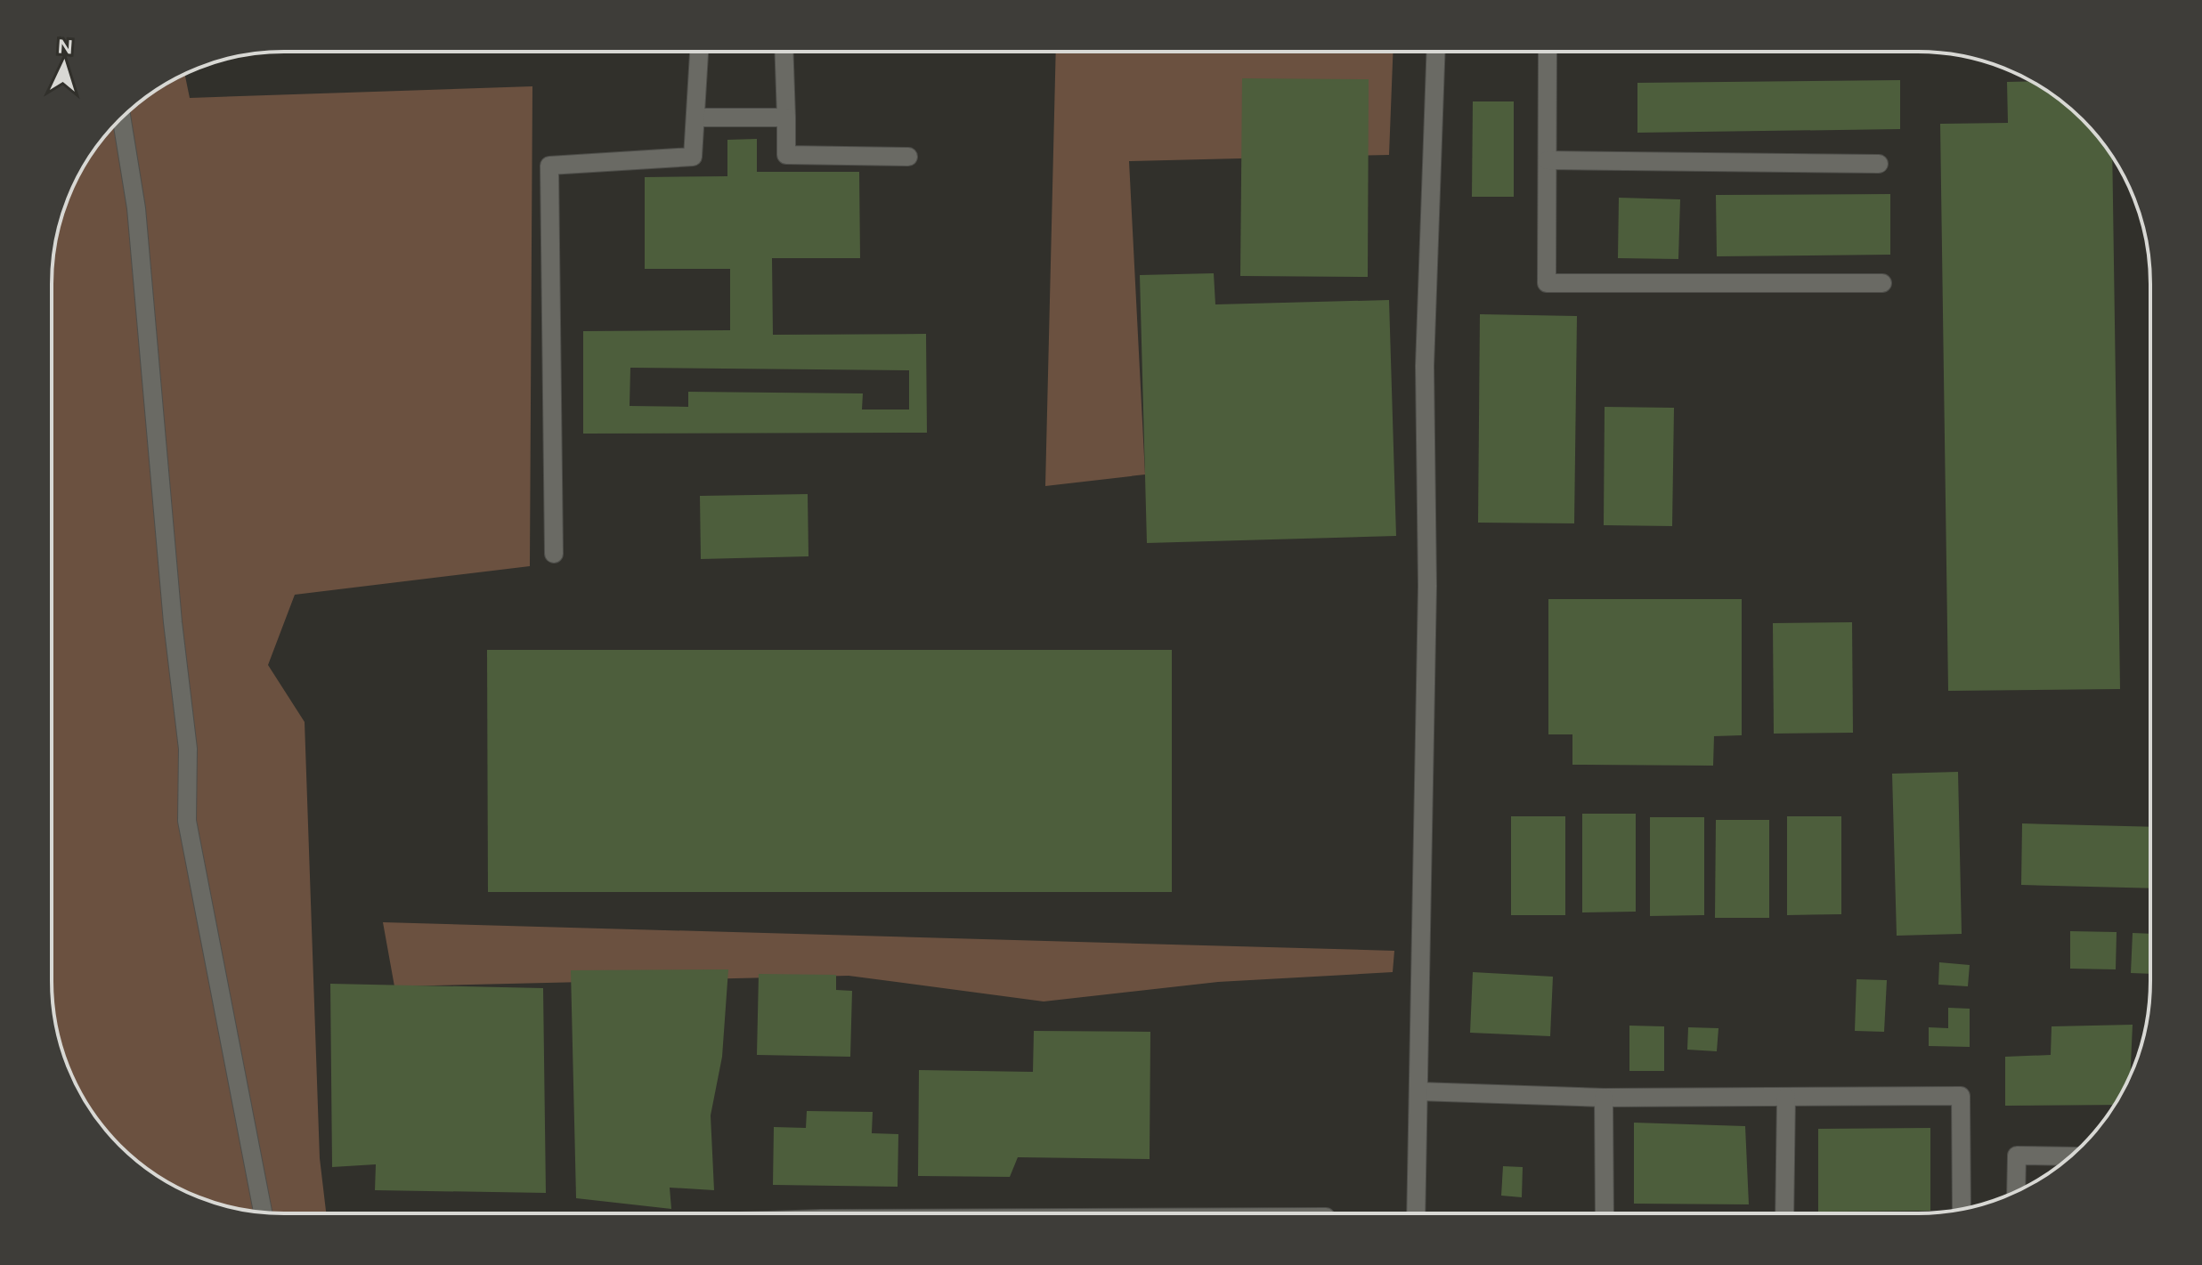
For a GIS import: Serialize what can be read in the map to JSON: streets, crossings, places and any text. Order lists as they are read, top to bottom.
{
  "north": "top"
}
